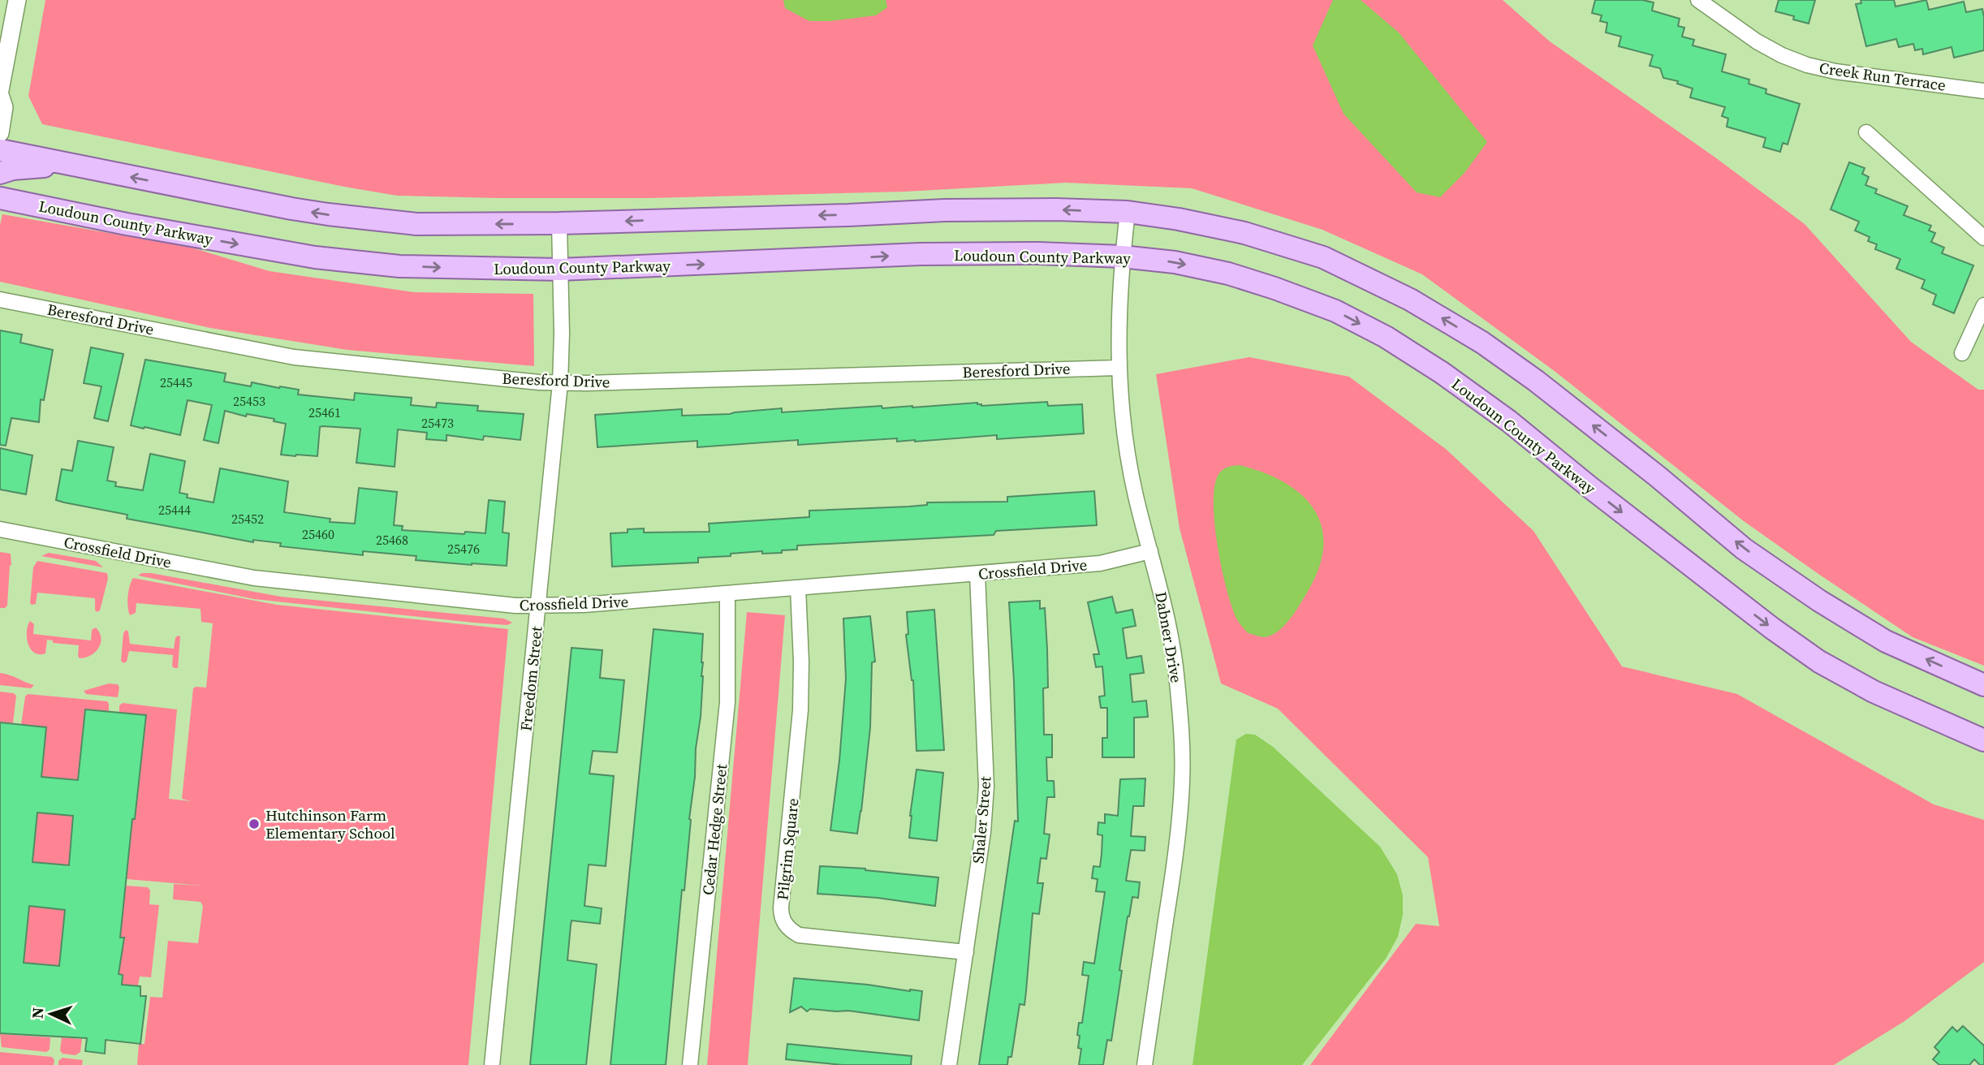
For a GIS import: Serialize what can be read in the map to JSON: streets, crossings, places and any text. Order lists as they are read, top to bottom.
{
  "streets": {
    "main road": ["Loudoun County Parkway"],
    "street": [
      "Creek Run Terrace",
      "Beresford Drive",
      "Crossfield Drive",
      "Dabner Drive",
      "Freedom Street",
      "Shaler Street",
      "Cedar Hedge Street",
      "Pilgrim Square"
    ]
  },
  "crossings": [
    ["Loudoun County Parkway", "Dabner Drive"],
    ["Loudoun County Parkway", "Freedom Street"],
    ["Beresford Drive", "Dabner Drive"],
    ["Beresford Drive", "Freedom Street"],
    ["Crossfield Drive", "Dabner Drive"],
    ["Crossfield Drive", "Freedom Street"],
    ["Crossfield Drive", "Shaler Street"],
    ["Crossfield Drive", "Cedar Hedge Street"],
    ["Crossfield Drive", "Pilgrim Square"],
    ["Shaler Street", "Pilgrim Square"]
  ],
  "places": ["Hutchinson Farm Elementary School"],
  "house_numbers": [
    "25445",
    "25453",
    "25461",
    "25473",
    "25444",
    "25452",
    "25460",
    "25468",
    "25476"
  ],
  "north": "left"
}
